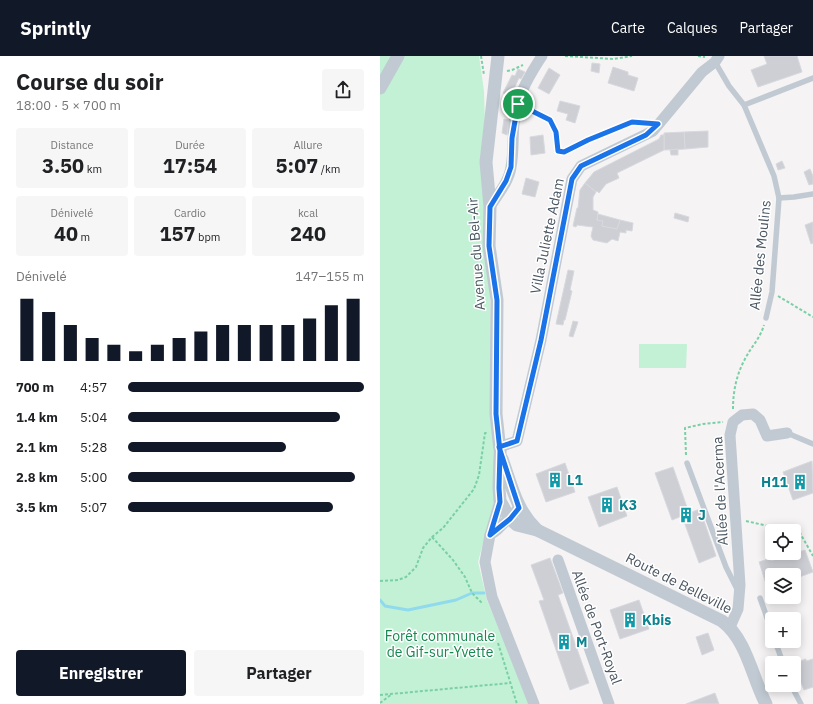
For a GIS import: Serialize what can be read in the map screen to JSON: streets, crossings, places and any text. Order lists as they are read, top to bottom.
{
  "streets": {
    "street": [
      "Villa Juliette Adam",
      "Avenue du Bel-Air",
      "Allée de l'Acerma",
      "Route de Belleville",
      "Allée de Port-Royal"
    ],
    "lane": ["Allée des Moulins"]
  },
  "crossings": [
    ["Villa Juliette Adam", "Avenue du Bel-Air"],
    ["Villa Juliette Adam", "Allée des Moulins"],
    ["Villa Juliette Adam", "Route de Belleville"],
    ["Avenue du Bel-Air", "Route de Belleville"],
    ["Allée de l'Acerma", "Route de Belleville"]
  ],
  "parks": ["Forêt communale de Gif-sur-Yvette"],
  "places": {
    "building": [
      "L1",
      "H11",
      "K3",
      "J",
      "Kbis",
      "M"
    ]
  },
  "page": {
    "header": "Sprintly",
    "nav": ["Carte", "Calques", "Partager"],
    "heading": ["Course du soir", "18:00 · 5 × 700 m"],
    "stats": [
      ["Distance", "3.50 km"],
      ["Durée", "17:54"],
      ["Allure", "5:07 /km"],
      ["Dénivelé", "40 m"],
      ["Cardio", "157 bpm"],
      ["kcal", "240"]
    ],
    "chart": ["Dénivelé", "147–155 m"],
    "list": [
      {
        "name": "700 m",
        "note": "4:57"
      },
      {
        "name": "1.4 km",
        "note": "5:04"
      },
      {
        "name": "2.1 km",
        "note": "5:28"
      },
      {
        "name": "2.8 km",
        "note": "5:00"
      },
      {
        "name": "3.5 km",
        "note": "5:07"
      }
    ],
    "map_buttons": ["+", "−"],
    "buttons": ["Enregistrer", "Partager"]
  }
}
